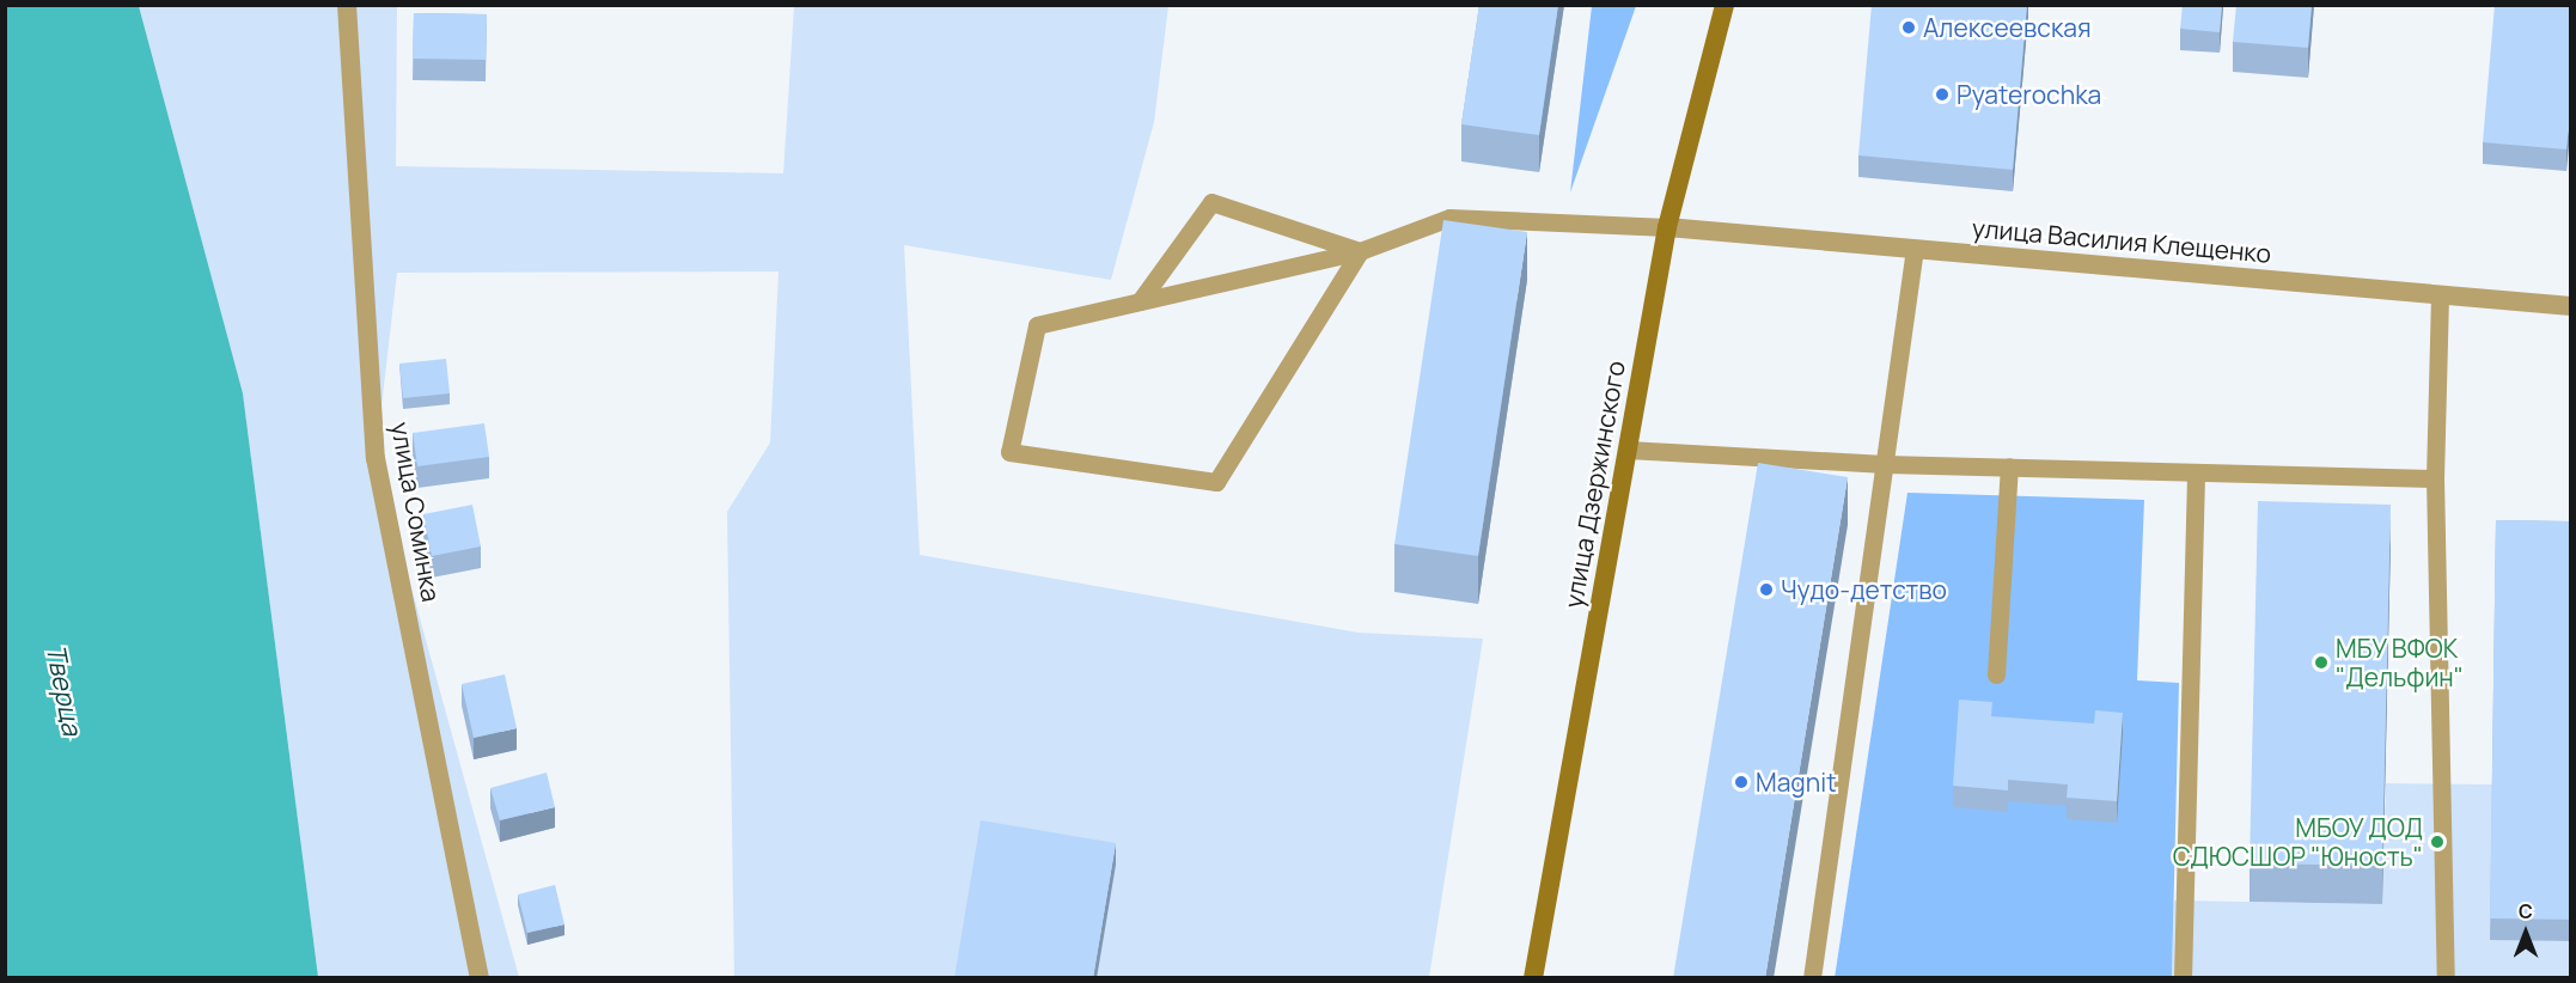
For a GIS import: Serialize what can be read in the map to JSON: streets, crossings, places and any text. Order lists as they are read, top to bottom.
{
  "streets": {
    "main road": ["улица Дзержинского"],
    "street": ["улица Василия Клещенко", "улица Соминка"]
  },
  "crossings": [
    ["улица Василия Клещенко", "улица Дзержинского"]
  ],
  "water": ["Тверца"],
  "places": [
    "Алексеевская",
    "Pyaterochka",
    "Чудо-детство",
    "МБУ ВФОК \"Дельфин\"",
    "Magnit",
    "МБОУ ДОД СДЮСШОР \"Юность\""
  ],
  "north": "top"
}
